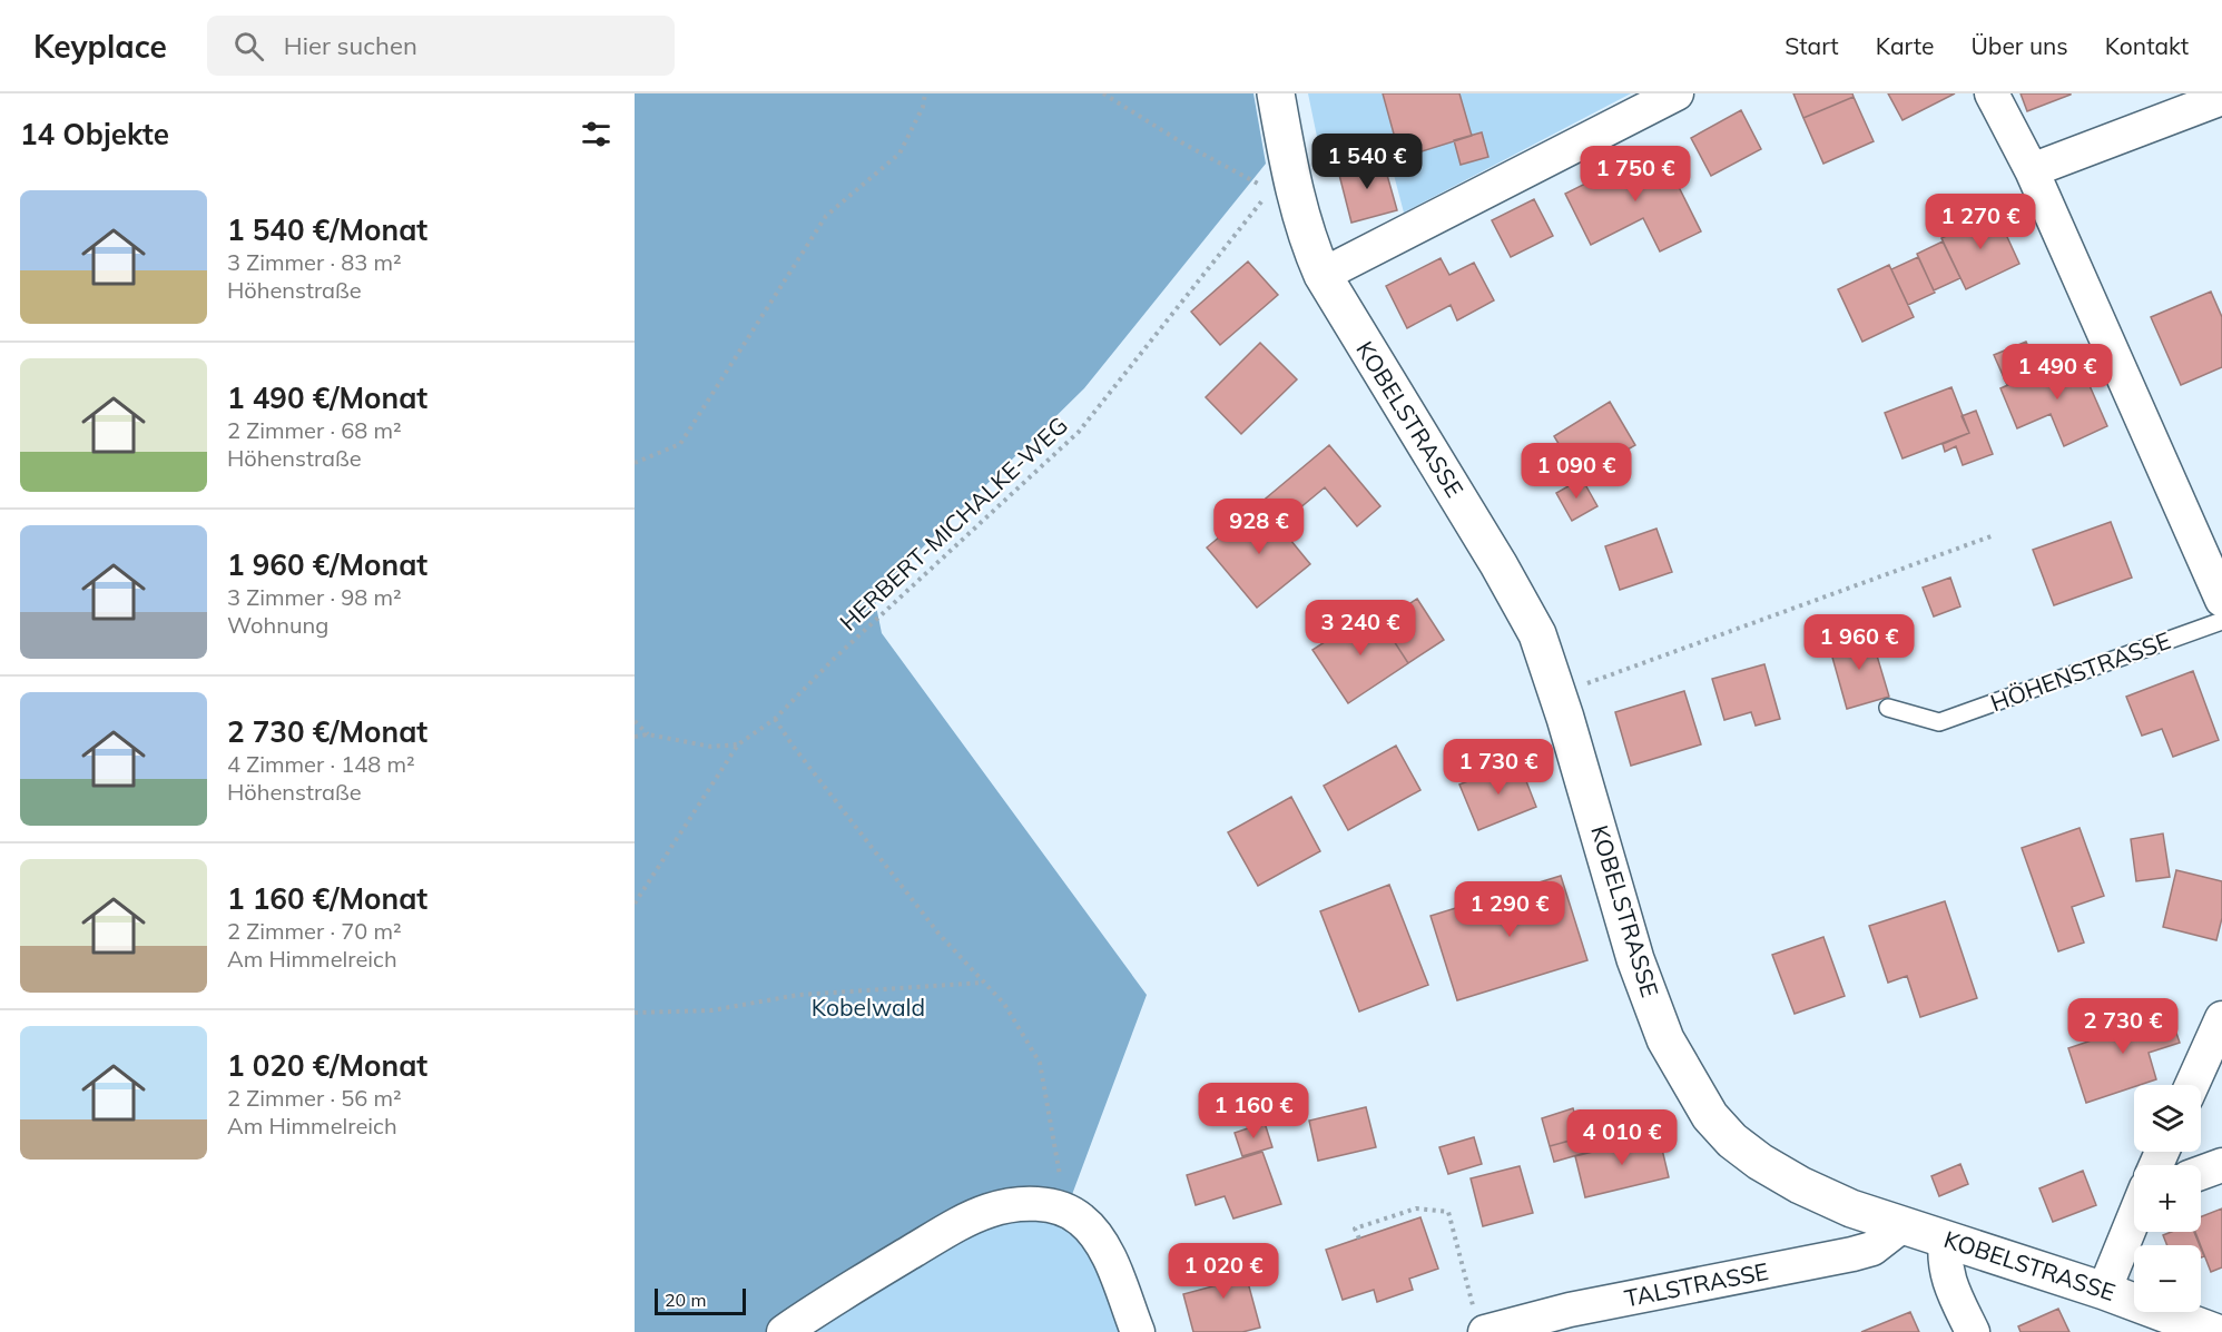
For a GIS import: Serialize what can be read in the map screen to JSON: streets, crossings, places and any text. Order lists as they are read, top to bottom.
{
  "streets": {
    "street": ["KOBELSTRASSE", "TALSTRASSE"],
    "lane": ["HÖHENSTRASSE"],
    "path": ["HERBERT-MICHALKE-WEG"]
  },
  "crossings": [
    ["KOBELSTRASSE", "HERBERT-MICHALKE-WEG"],
    ["KOBELSTRASSE", "TALSTRASSE"]
  ],
  "parks": ["Kobelwald"],
  "scale_bar": "20 m",
  "page": {
    "header": "Keyplace",
    "search": "Hier suchen",
    "nav": [
      "Start",
      "Karte",
      "Über uns",
      "Kontakt"
    ],
    "heading": "14 Objekte",
    "price": [
      "1 540 €",
      "1 750 €",
      "1 270 €",
      "1 490 €",
      "1 090 €",
      "928 €",
      "3 240 €",
      "1 960 €",
      "1 730 €",
      "1 290 €",
      "2 730 €",
      "1 160 €",
      "4 010 €",
      "1 020 €"
    ],
    "list": [
      {
        "name": "1 540 €/Monat",
        "note": "3 Zimmer · 83 m² · Höhenstraße"
      },
      {
        "name": "1 490 €/Monat",
        "note": "2 Zimmer · 68 m² · Höhenstraße"
      },
      {
        "name": "1 960 €/Monat",
        "note": "3 Zimmer · 98 m² · Wohnung"
      },
      {
        "name": "2 730 €/Monat",
        "note": "4 Zimmer · 148 m² · Höhenstraße"
      },
      {
        "name": "1 160 €/Monat",
        "note": "2 Zimmer · 70 m² · Am Himmelreich"
      },
      {
        "name": "1 020 €/Monat",
        "note": "2 Zimmer · 56 m² · Am Himmelreich"
      }
    ],
    "map_buttons": ["+", "−"],
    "scale": "20 m"
  }
}
